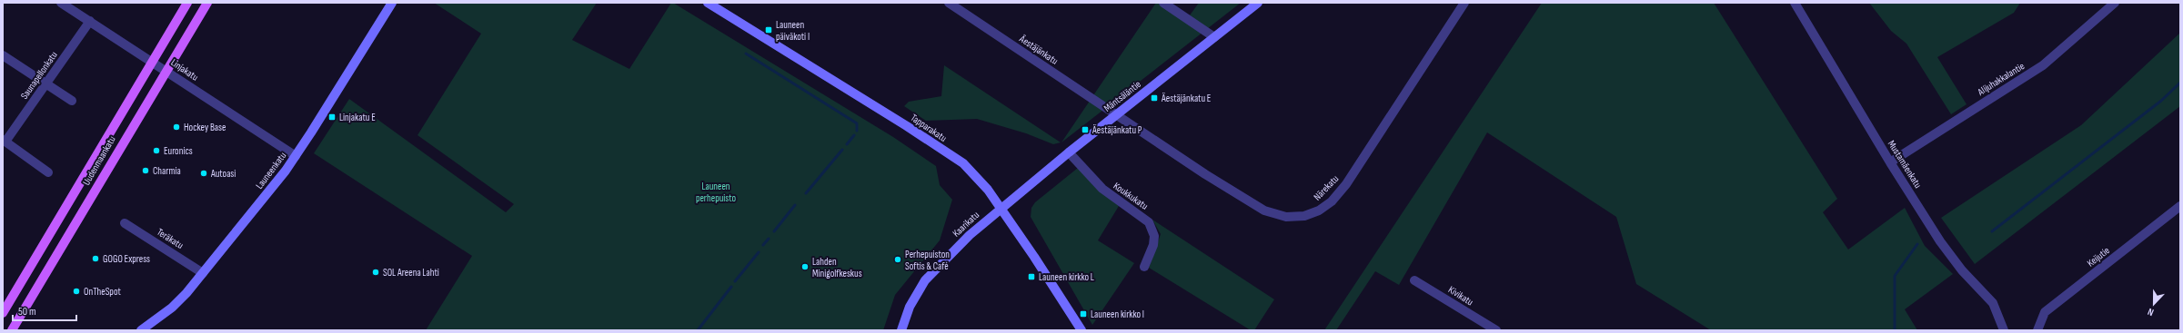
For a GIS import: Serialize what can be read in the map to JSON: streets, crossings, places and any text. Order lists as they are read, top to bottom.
{
  "streets": {
    "main road": ["Uudenmaankatu"],
    "street": [
      "Äestäjänkatu",
      "Linjakatu",
      "Saunapellonkatu",
      "Alijuhakkalantie",
      "Mäntsäläntie",
      "Tapparakatu",
      "Mustamäenkatu",
      "Launeenkatu",
      "Närekatu",
      "Koukkukatu",
      "Kaarikatu",
      "Teräkatu",
      "Keijutie",
      "Kivikatu"
    ]
  },
  "crossings": [
    ["Äestäjänkatu", "Mäntsäläntie"],
    ["Äestäjänkatu", "Närekatu"],
    ["Linjakatu", "Saunapellonkatu"],
    ["Linjakatu", "Uudenmaankatu"],
    ["Linjakatu", "Launeenkatu"],
    ["Alijuhakkalantie", "Mustamäenkatu"],
    ["Mäntsäläntie", "Tapparakatu"],
    ["Mäntsäläntie", "Närekatu"],
    ["Mäntsäläntie", "Koukkukatu"],
    ["Mäntsäläntie", "Kaarikatu"],
    ["Tapparakatu", "Kaarikatu"],
    ["Launeenkatu", "Teräkatu"]
  ],
  "parks": ["Launeen perhepuisto"],
  "places": {
    "transit": [
      "Launeen päiväkoti I",
      "Äestäjänkatu E",
      "Linjakatu E",
      "Äestäjänkatu P",
      "Launeen kirkko L",
      "Launeen kirkko I"
    ],
    "other": [
      "Hockey Base",
      "Euronics",
      "Charmia",
      "Autoasi",
      "GOGO Express",
      "Perhepuiston Softis & Café",
      "Lahden Minigolfkeskus",
      "SOL Areena Lahti",
      "OnTheSpot"
    ]
  },
  "scale_bar": "50 m",
  "north": "bottom"
}
